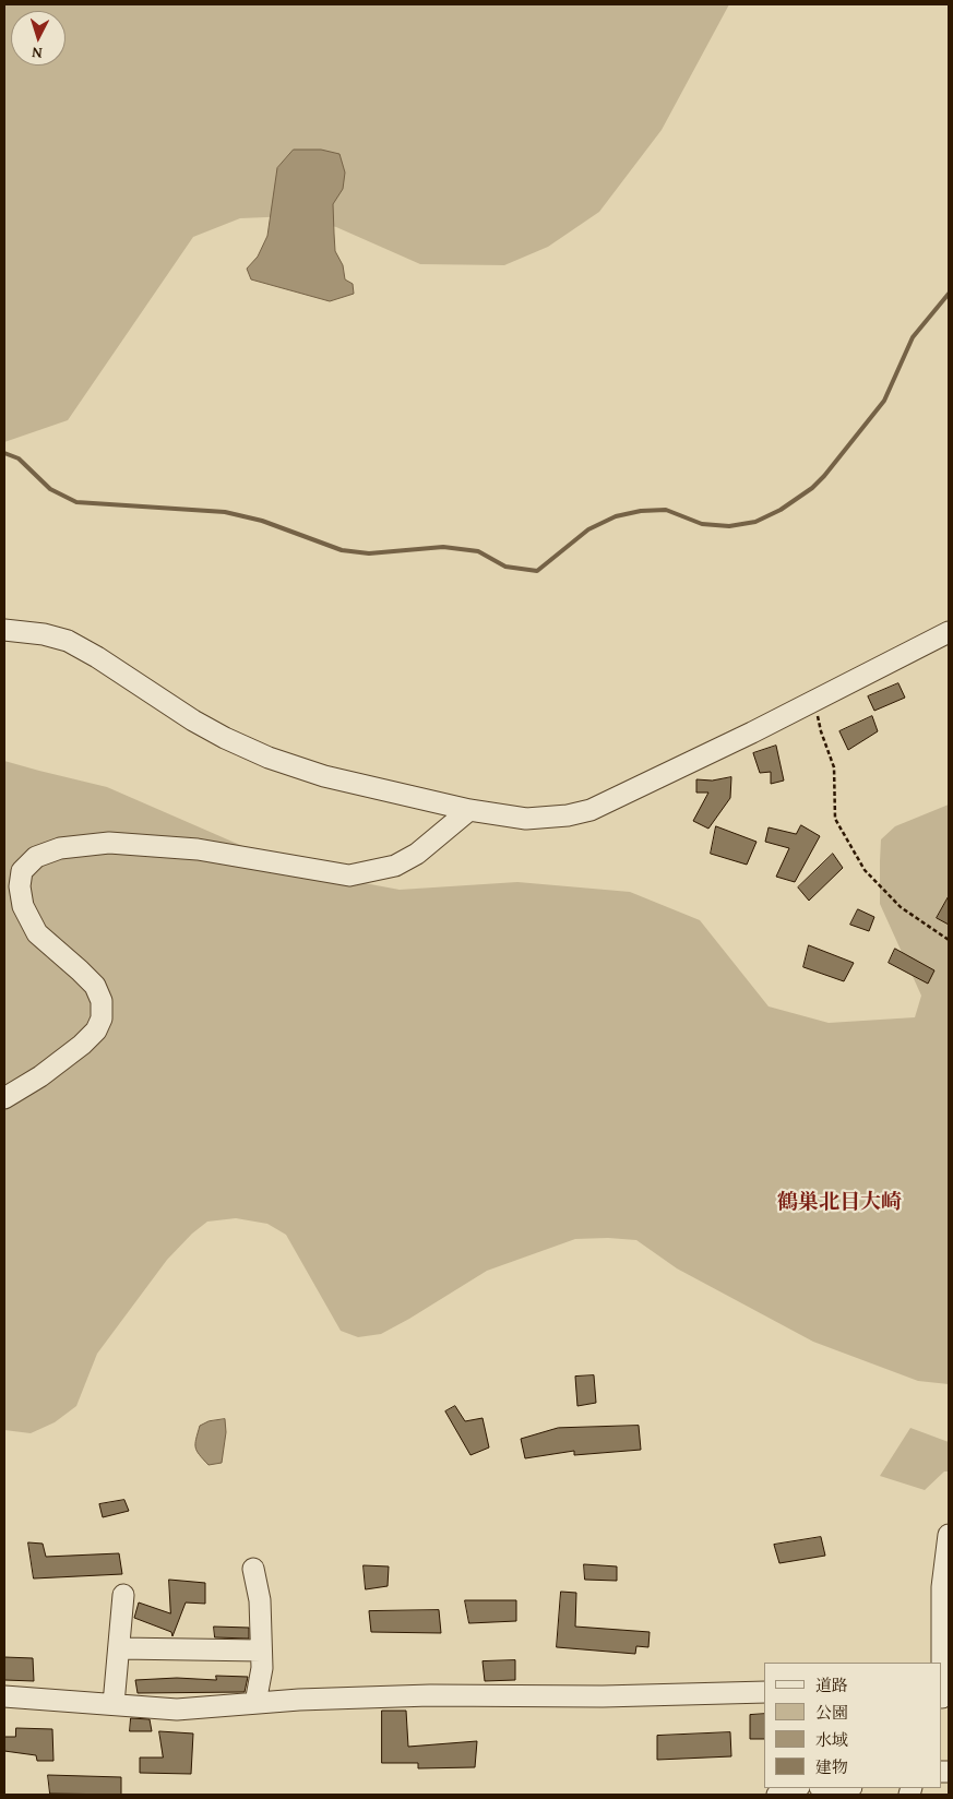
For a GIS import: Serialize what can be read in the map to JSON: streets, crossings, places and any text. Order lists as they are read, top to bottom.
{
  "districts": ["鶴巣北目大崎"],
  "legend": [
    "道路",
    "公園",
    "水域",
    "建物"
  ],
  "north": "bottom"
}
